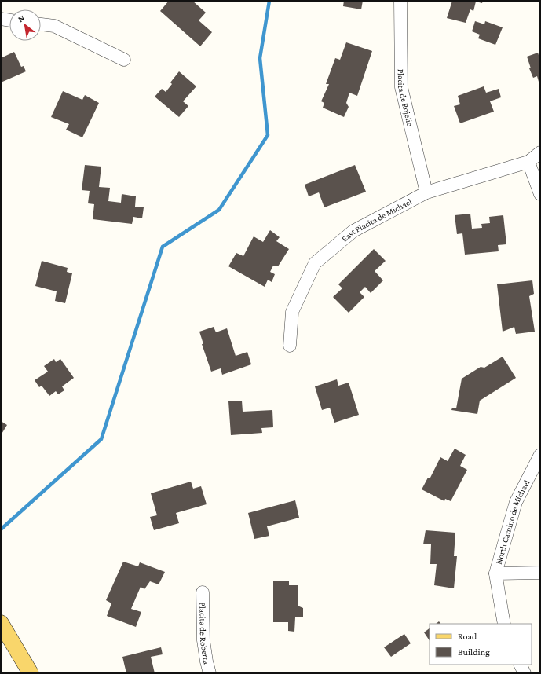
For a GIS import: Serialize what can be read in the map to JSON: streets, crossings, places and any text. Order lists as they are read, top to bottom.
{
  "streets": {
    "street": [
      "Placita de Rojelio",
      "East Placita de Michael",
      "North Camino de Michael",
      "Placita de Roberta"
    ]
  },
  "crossings": [
    ["Placita de Rojelio", "East Placita de Michael"]
  ],
  "legend": ["Road", "Building"],
  "north": "top left"
}
